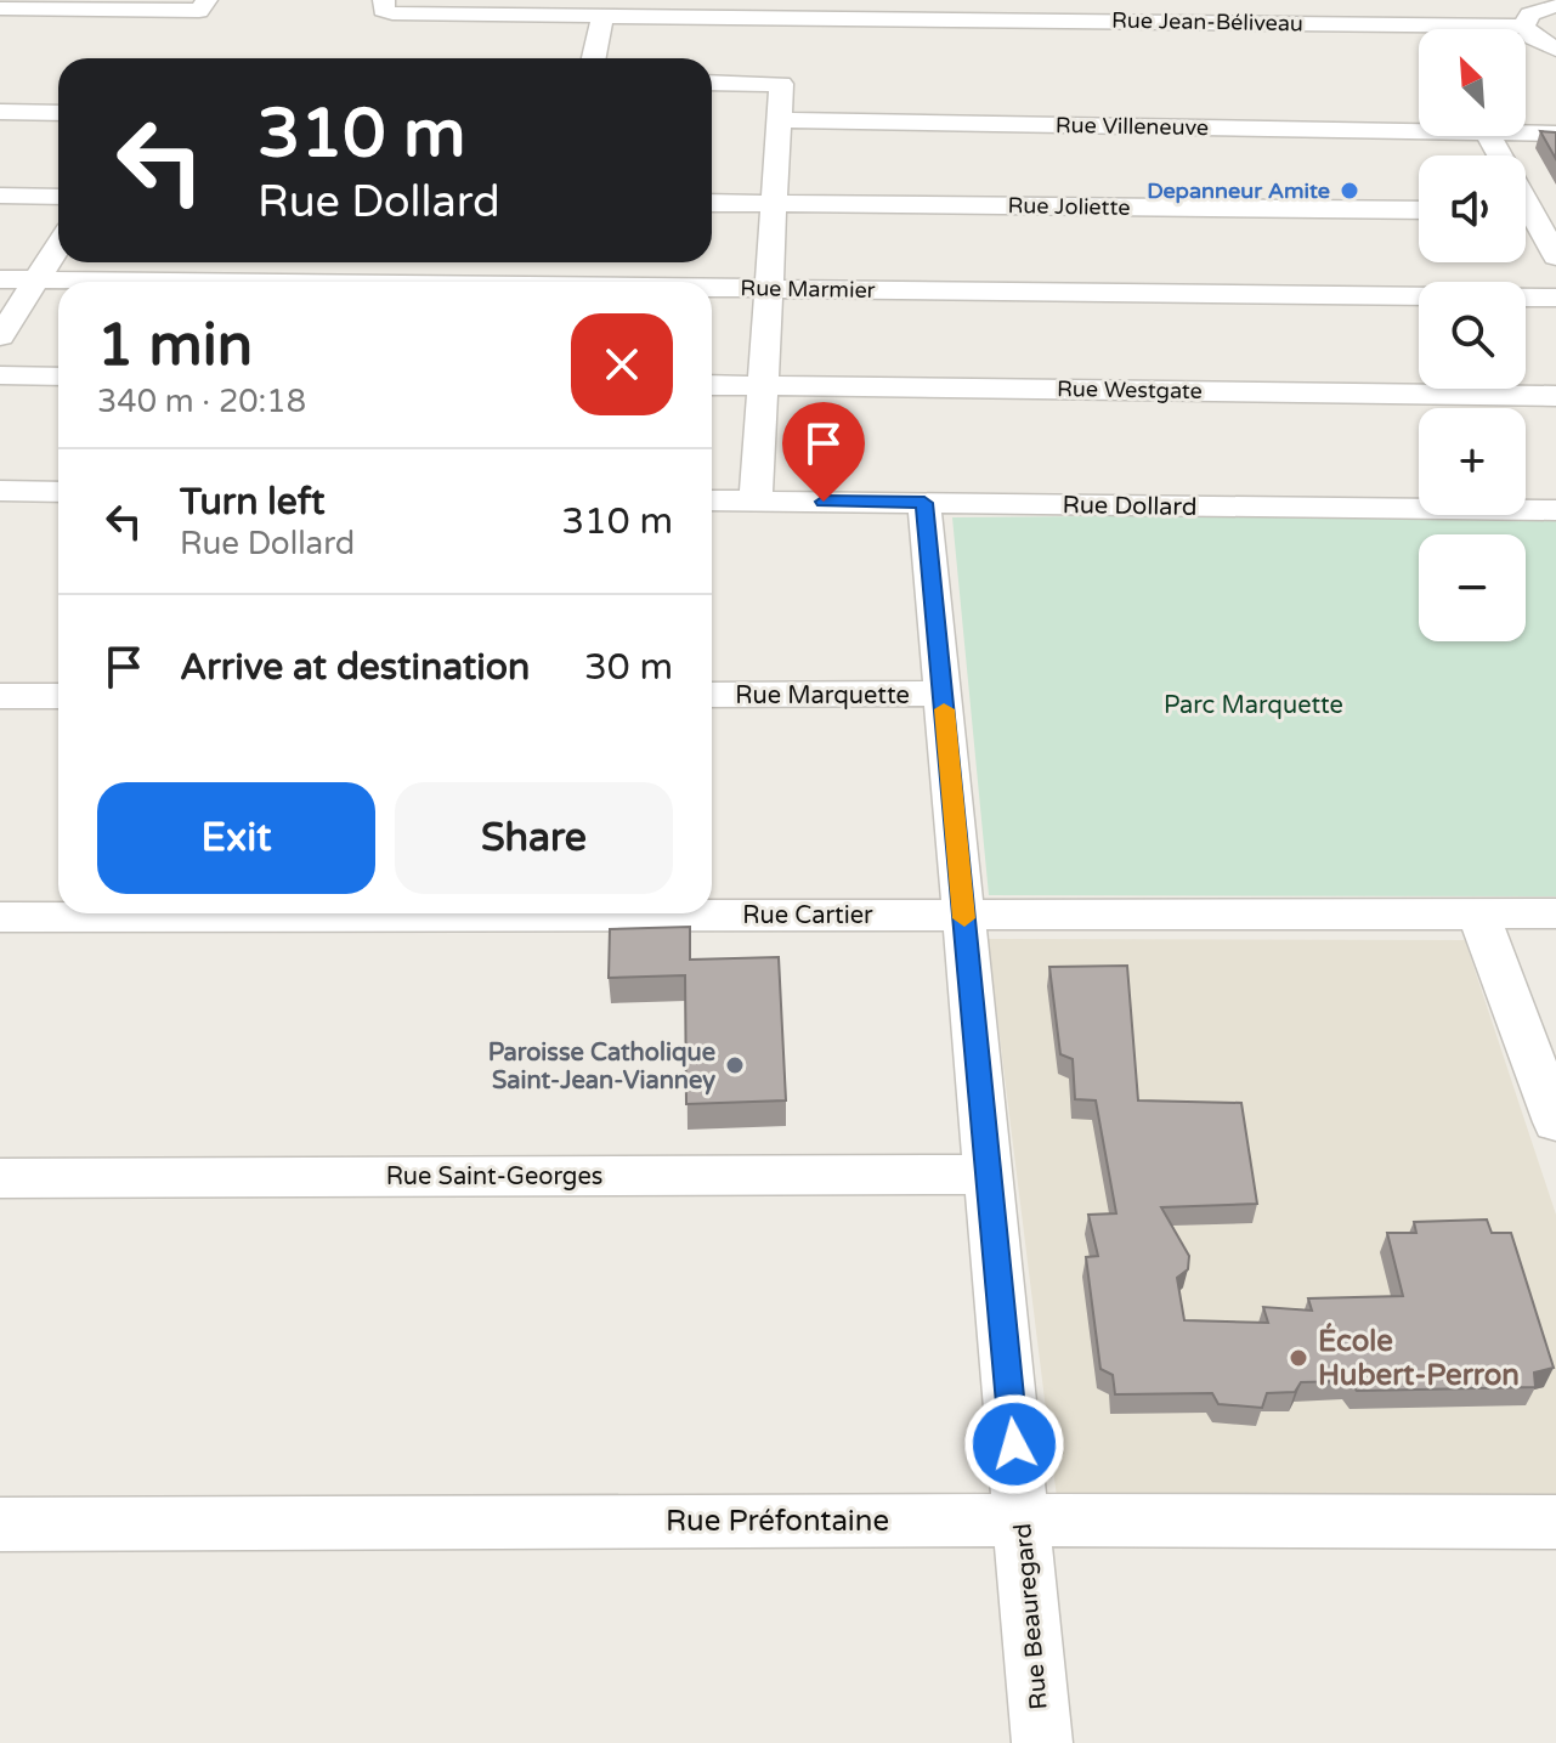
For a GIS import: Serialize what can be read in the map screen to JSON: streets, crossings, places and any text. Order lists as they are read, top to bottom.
{
  "streets": {
    "street": [
      "Rue Jean-Béliveau",
      "Rue Villeneuve",
      "Rue Joliette",
      "Rue Marmier",
      "Rue Westgate",
      "Rue Dollard",
      "Rue Marquette",
      "Rue Cartier",
      "Rue Saint-Georges",
      "Rue Préfontaine",
      "Rue Beauregard"
    ]
  },
  "crossings": [
    ["Rue Dollard", "Rue Beauregard"],
    ["Rue Marquette", "Rue Beauregard"],
    ["Rue Cartier", "Rue Beauregard"],
    ["Rue Saint-Georges", "Rue Beauregard"],
    ["Rue Préfontaine", "Rue Beauregard"]
  ],
  "parks": ["Parc Marquette"],
  "places": ["Depanneur Amite", "Paroisse Catholique Saint-Jean-Vianney", "École Hubert-Perron"],
  "north": "top left",
  "page": {
    "map_buttons": ["+", "−"],
    "turn": ["310 m", "Rue Dollard"],
    "heading": ["1 min", "340 m · 20:18"],
    "list": [
      {
        "name": "Turn left",
        "note": "Rue Dollard",
        "value": "310 m"
      },
      {
        "name": "Arrive at destination",
        "value": "30 m"
      }
    ],
    "buttons": ["Exit", "Share"]
  }
}
